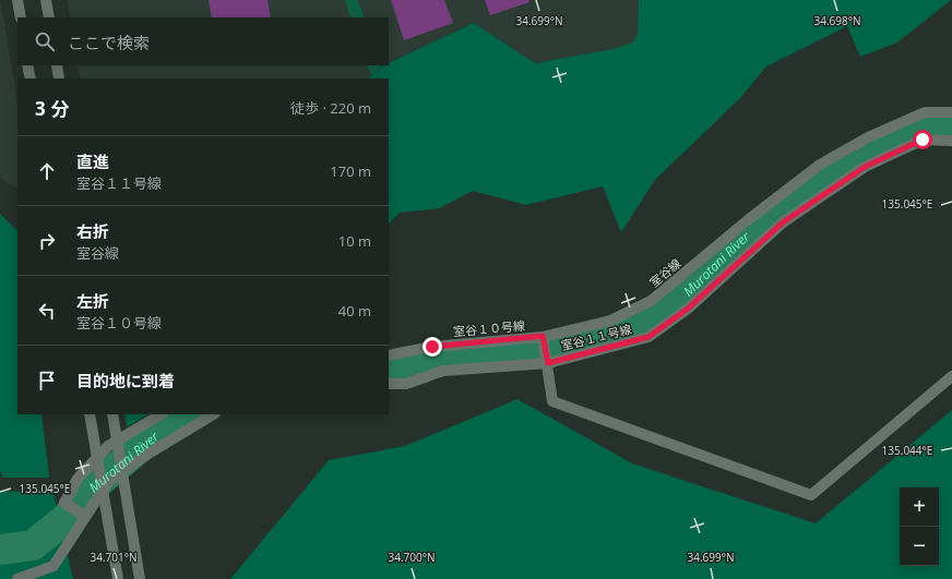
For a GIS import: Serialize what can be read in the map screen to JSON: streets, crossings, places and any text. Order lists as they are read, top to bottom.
{
  "streets": {
    "street": ["室谷線", "室谷１０号線", "室谷１１号線"]
  },
  "crossings": [
    ["室谷線", "室谷１０号線"]
  ],
  "water": ["Murotani River"],
  "page": {
    "search": "ここで検索",
    "heading": ["3 分", "徒歩 · 220 m"],
    "list": [
      ["直進", "室谷１１号線", "170 m"],
      ["右折", "室谷線", "10 m"],
      ["左折", "室谷１０号線", "40 m"],
      "目的地に到着"
    ],
    "map_buttons": ["+", "−"]
  },
  "coordinates": [
    "34.699°N",
    "34.698°N",
    "135.045°E",
    "135.044°E",
    "34.701°N",
    "34.700°N"
  ]
}
